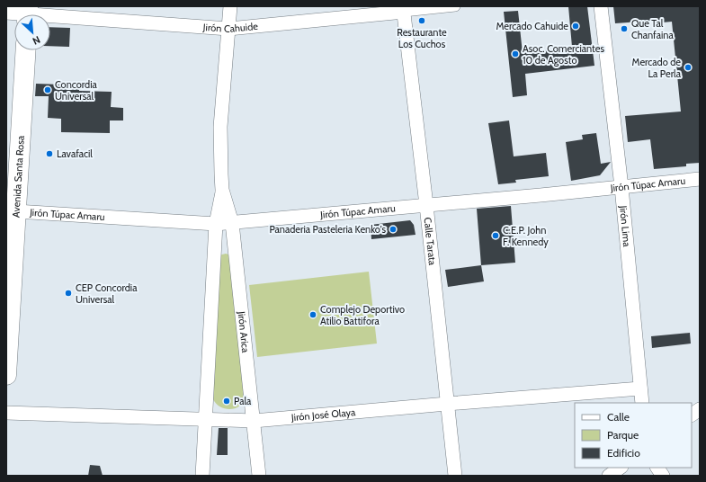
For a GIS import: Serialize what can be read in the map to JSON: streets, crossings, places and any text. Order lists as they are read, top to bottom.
{
  "streets": {
    "main road": ["Avenida Santa Rosa"],
    "street": [
      "Jirón Cahuide",
      "Jirón Túpac Amaru",
      "Jirón Lima",
      "Calle Tarata",
      "Jirón Arica",
      "Jirón José Olaya"
    ]
  },
  "crossings": [
    ["Jirón Cahuide", "Calle Tarata"],
    ["Jirón Cahuide", "Jirón Arica"],
    ["Avenida Santa Rosa", "Jirón Túpac Amaru"],
    ["Jirón Túpac Amaru", "Jirón Lima"],
    ["Jirón Túpac Amaru", "Calle Tarata"],
    ["Jirón Túpac Amaru", "Jirón Arica"],
    ["Jirón Lima", "Jirón José Olaya"],
    ["Calle Tarata", "Jirón José Olaya"],
    ["Jirón Arica", "Jirón José Olaya"]
  ],
  "places": [
    "Restaurante Los Cuchos",
    "Mercado Cahuide",
    "Que Tal Chanfaina",
    "Asoc. Comerciantes 10 de Agosto",
    "Mercado de La Perla",
    "Concordia Universal",
    "Lavafacil",
    "Panaderia Pasteleria Kenko's",
    "C.E.P. John F. Kennedy",
    "CEP Concordia Universal",
    "Complejo Deportivo Atilio Battifora",
    "Pala"
  ],
  "legend": ["Calle", "Parque", "Edificio"],
  "north": "bottom right"
}
